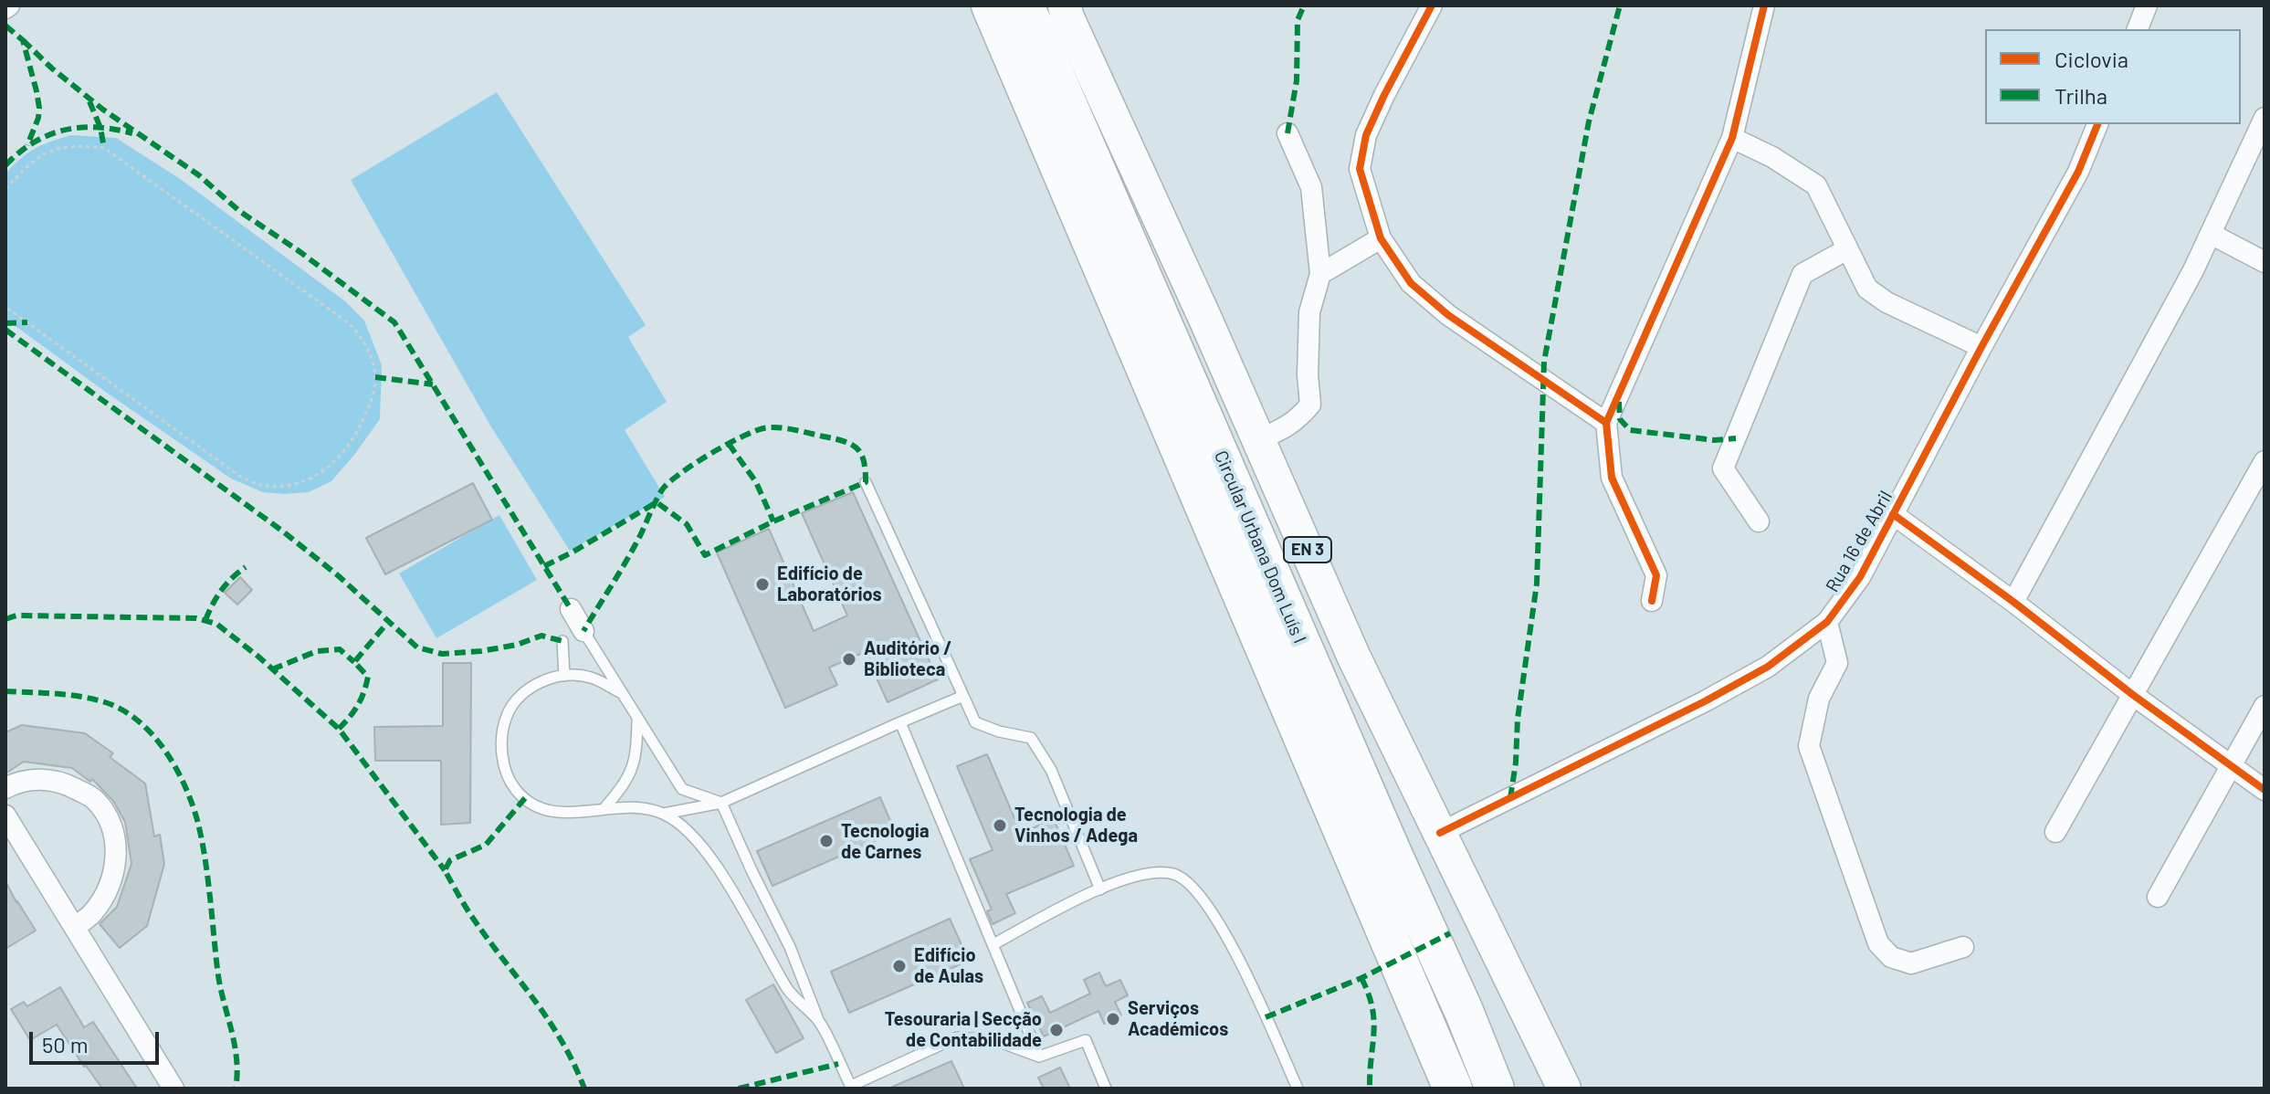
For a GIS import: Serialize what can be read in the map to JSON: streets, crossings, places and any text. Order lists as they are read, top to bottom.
{
  "streets": {
    "highway": ["Circular Urbana Dom Luís I"],
    "main road": ["EN 3"],
    "street": ["Rua 16 de Abril"]
  },
  "crossings": [
    ["Rua 16 de Abril", "EN 3"]
  ],
  "places": [
    "Edifício de Laboratórios",
    "Auditório / Biblioteca",
    "Tecnologia de Vinhos / Adega",
    "Tecnologia de Carnes",
    "Edifício de Aulas",
    "Serviços Académicos",
    "Tesouraria | Secção de Contabilidade"
  ],
  "legend": ["Ciclovia", "Trilha"],
  "scale_bar": "50 m"
}
